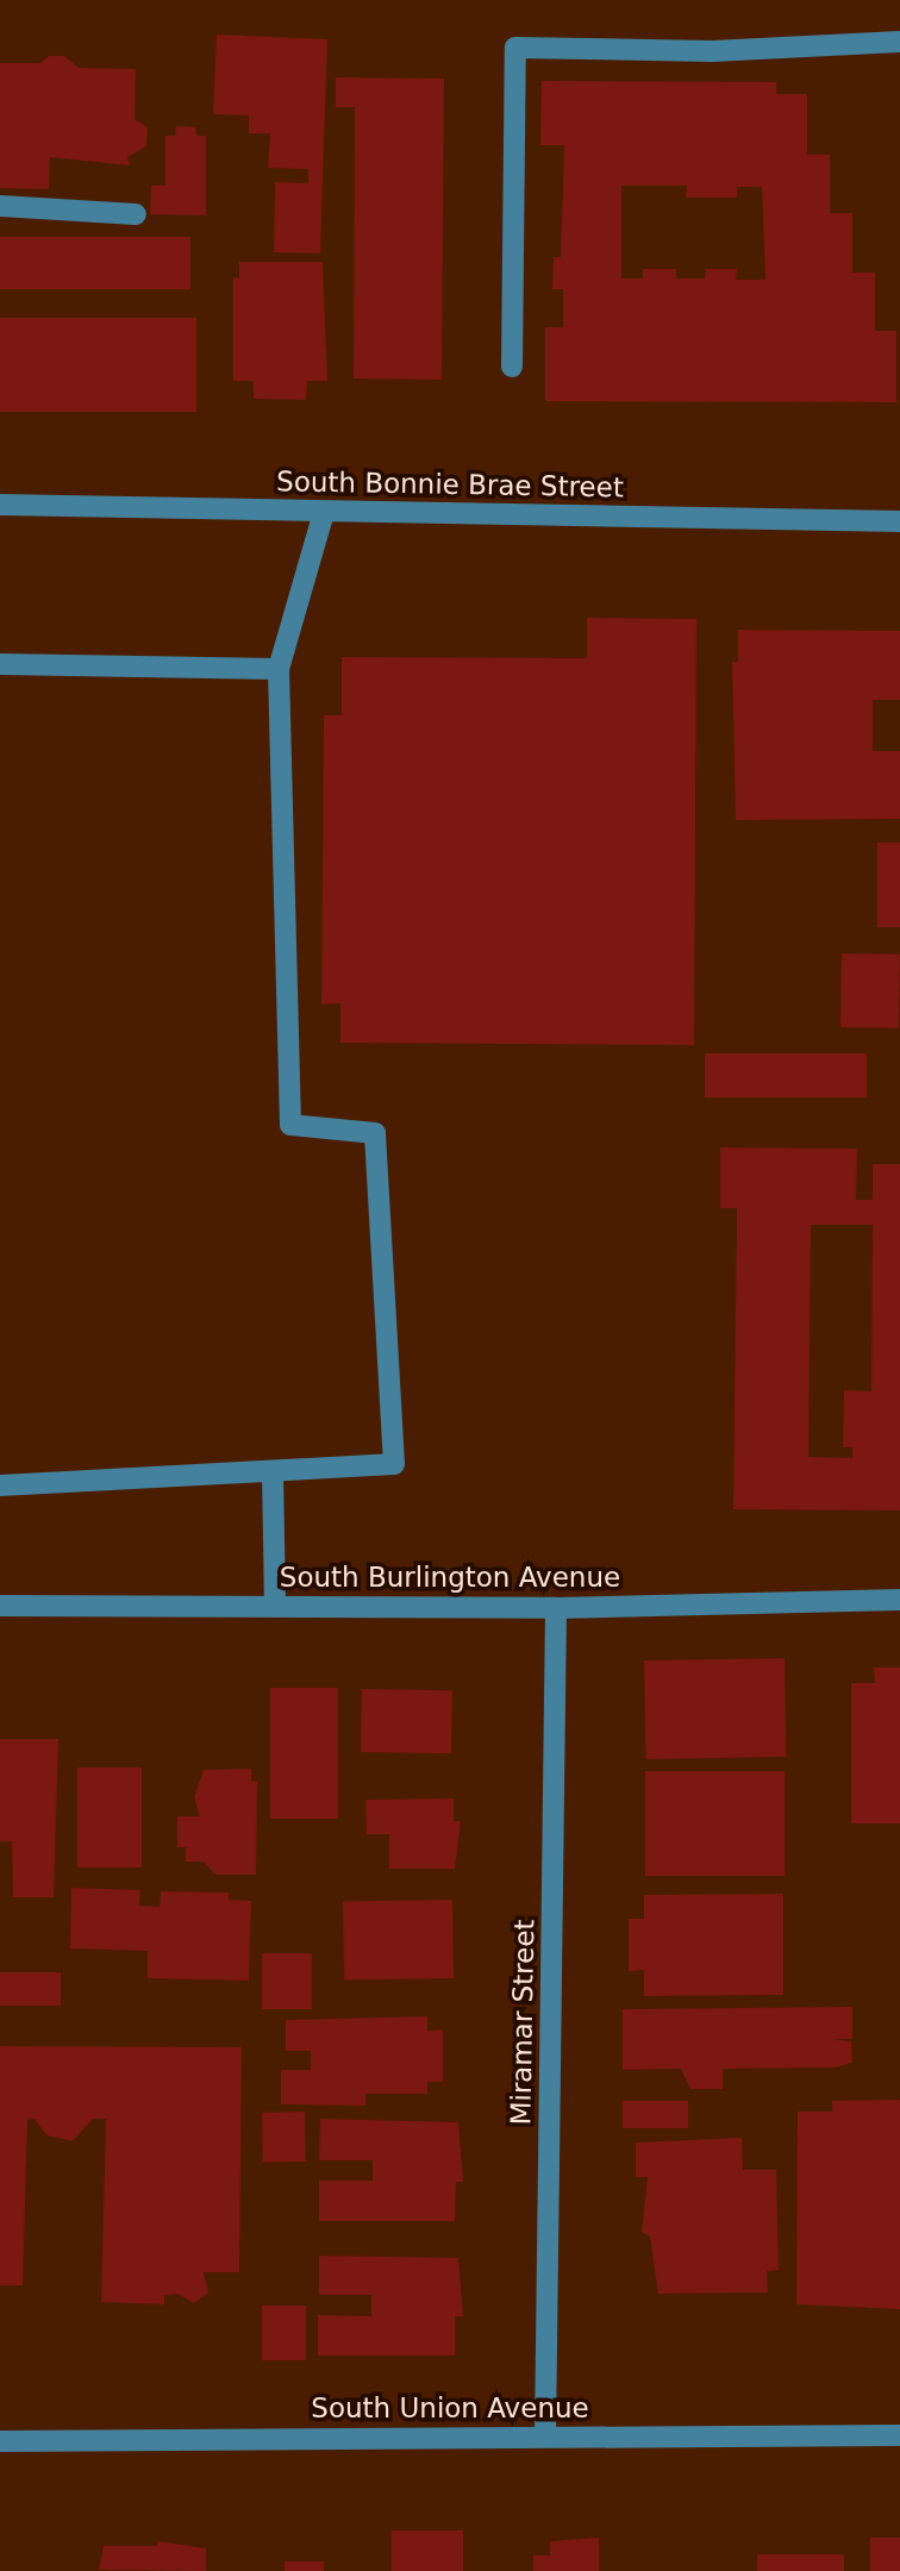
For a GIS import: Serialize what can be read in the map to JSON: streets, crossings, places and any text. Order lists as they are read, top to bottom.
{
  "streets": {
    "street": [
      "South Bonnie Brae Street",
      "South Burlington Avenue",
      "Miramar Street",
      "South Union Avenue"
    ]
  },
  "crossings": [
    ["South Burlington Avenue", "Miramar Street"],
    ["Miramar Street", "South Union Avenue"]
  ]
}
